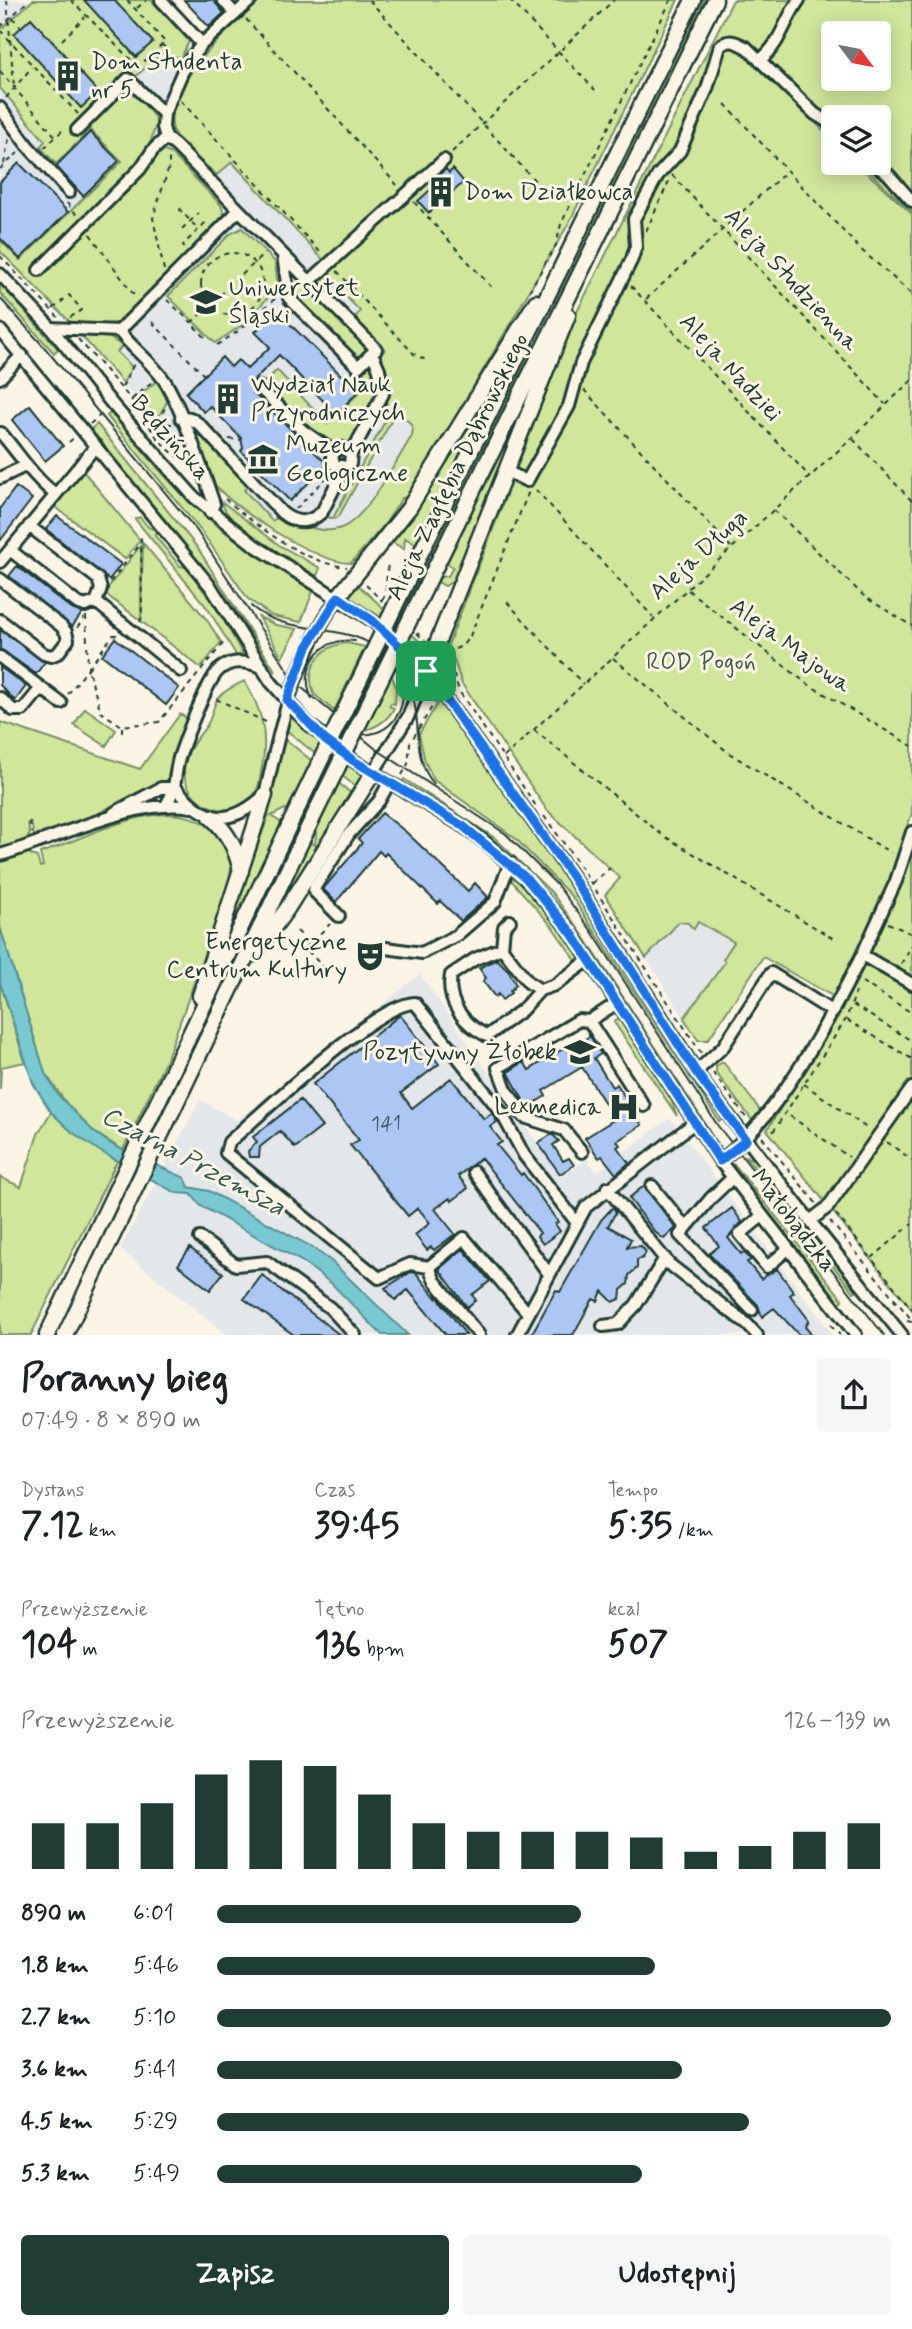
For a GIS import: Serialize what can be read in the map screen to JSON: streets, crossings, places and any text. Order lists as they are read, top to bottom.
{
  "streets": {
    "main road": ["Aleja Zagłębia Dąbrowskiego"],
    "street": ["Będzińska", "Małobądzka"],
    "path": [
      "Aleja Studzienna",
      "Aleja Nadziei",
      "Aleja Długa",
      "Aleja Majowa"
    ]
  },
  "crossings": [
    ["Aleja Studzienna", "Aleja Długa"],
    ["Aleja Nadziei", "Aleja Długa"],
    ["Będzińska", "Małobądzka"],
    ["Aleja Długa", "Aleja Majowa"]
  ],
  "water": ["Czarna Przemsza"],
  "parks": ["ROD Pogoń"],
  "places": {
    "building": ["Dom Studenta nr 5", "Dom Działkowca", "Wydział Nauk Przyrodniczych"],
    "school or university": ["Uniwersytet Śląski", "Pozytywny Żłobek"],
    "museum": ["Muzeum Geologiczne"],
    "theatre": ["Energetyczne Centrum Kultury"],
    "hospital": ["Lexmedica"]
  },
  "house_numbers": ["141"],
  "north": "bottom right",
  "page": {
    "heading": ["Poranny bieg", "07:49 · 8 × 890 m"],
    "stats": [
      ["Dystans", "7.12 km"],
      ["Czas", "39:45"],
      ["Tempo", "5:35 /km"],
      ["Przewyższenie", "104 m"],
      ["Tętno", "136 bpm"],
      ["kcal", "507"]
    ],
    "chart": ["Przewyższenie", "126–139 m"],
    "list": [
      {
        "name": "890 m",
        "note": "6:01"
      },
      {
        "name": "1.8 km",
        "note": "5:46"
      },
      {
        "name": "2.7 km",
        "note": "5:10"
      },
      {
        "name": "3.6 km",
        "note": "5:41"
      },
      {
        "name": "4.5 km",
        "note": "5:29"
      },
      {
        "name": "5.3 km",
        "note": "5:49"
      }
    ],
    "buttons": ["Zapisz", "Udostępnij"]
  }
}
